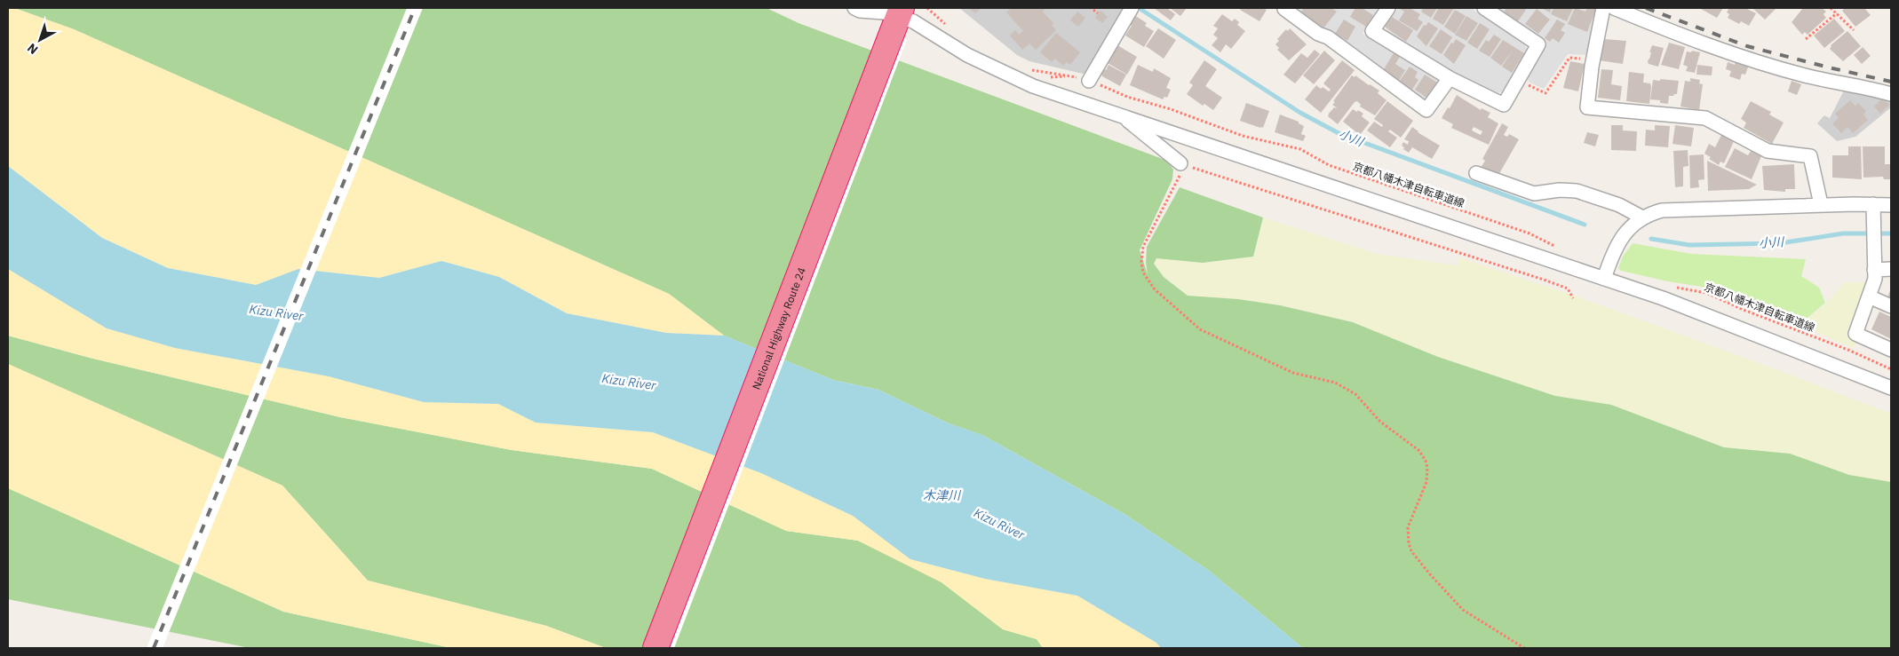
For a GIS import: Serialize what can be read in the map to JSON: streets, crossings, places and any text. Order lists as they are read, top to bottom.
{
  "streets": {
    "highway": ["National Highway Route 24"],
    "path": ["京都八幡木津自転車道線"]
  },
  "water": ["小川", "Kizu River", "木津川"],
  "north": "bottom left"
}
